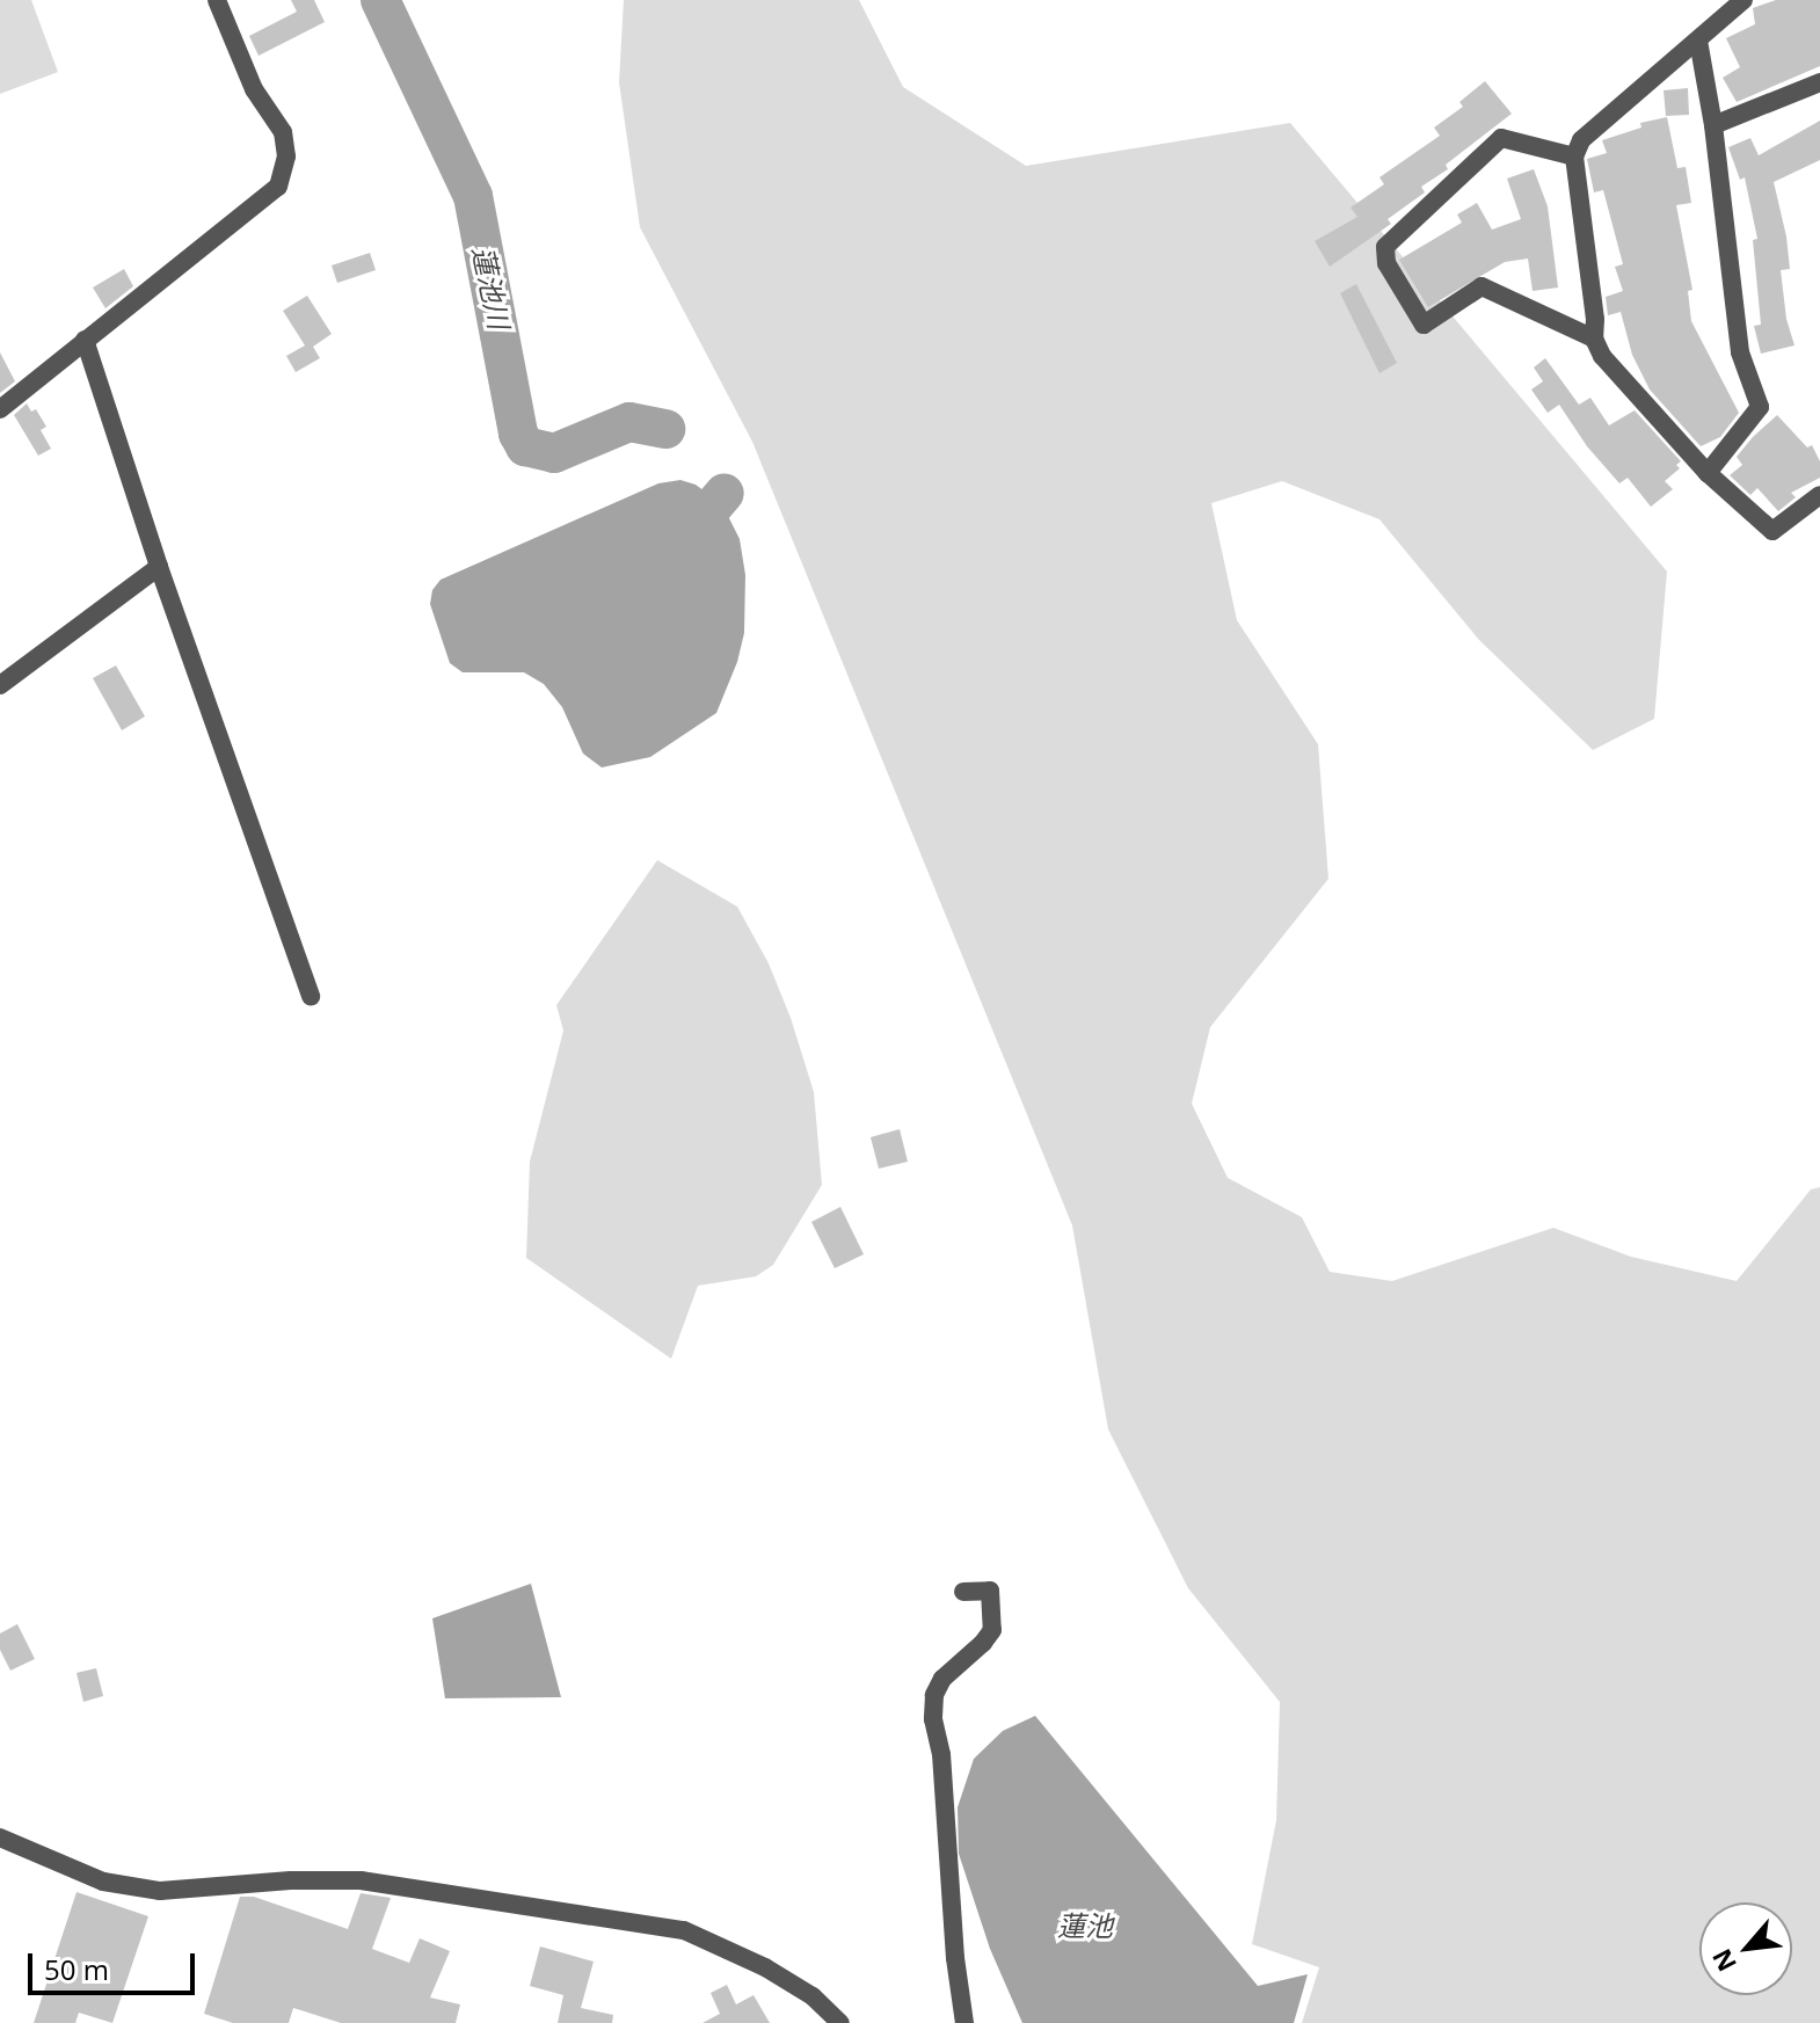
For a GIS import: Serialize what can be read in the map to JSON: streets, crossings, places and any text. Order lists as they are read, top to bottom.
{
  "water": ["蓮池川", "蓮池"],
  "scale_bar": "50 m",
  "north": "bottom left"
}
